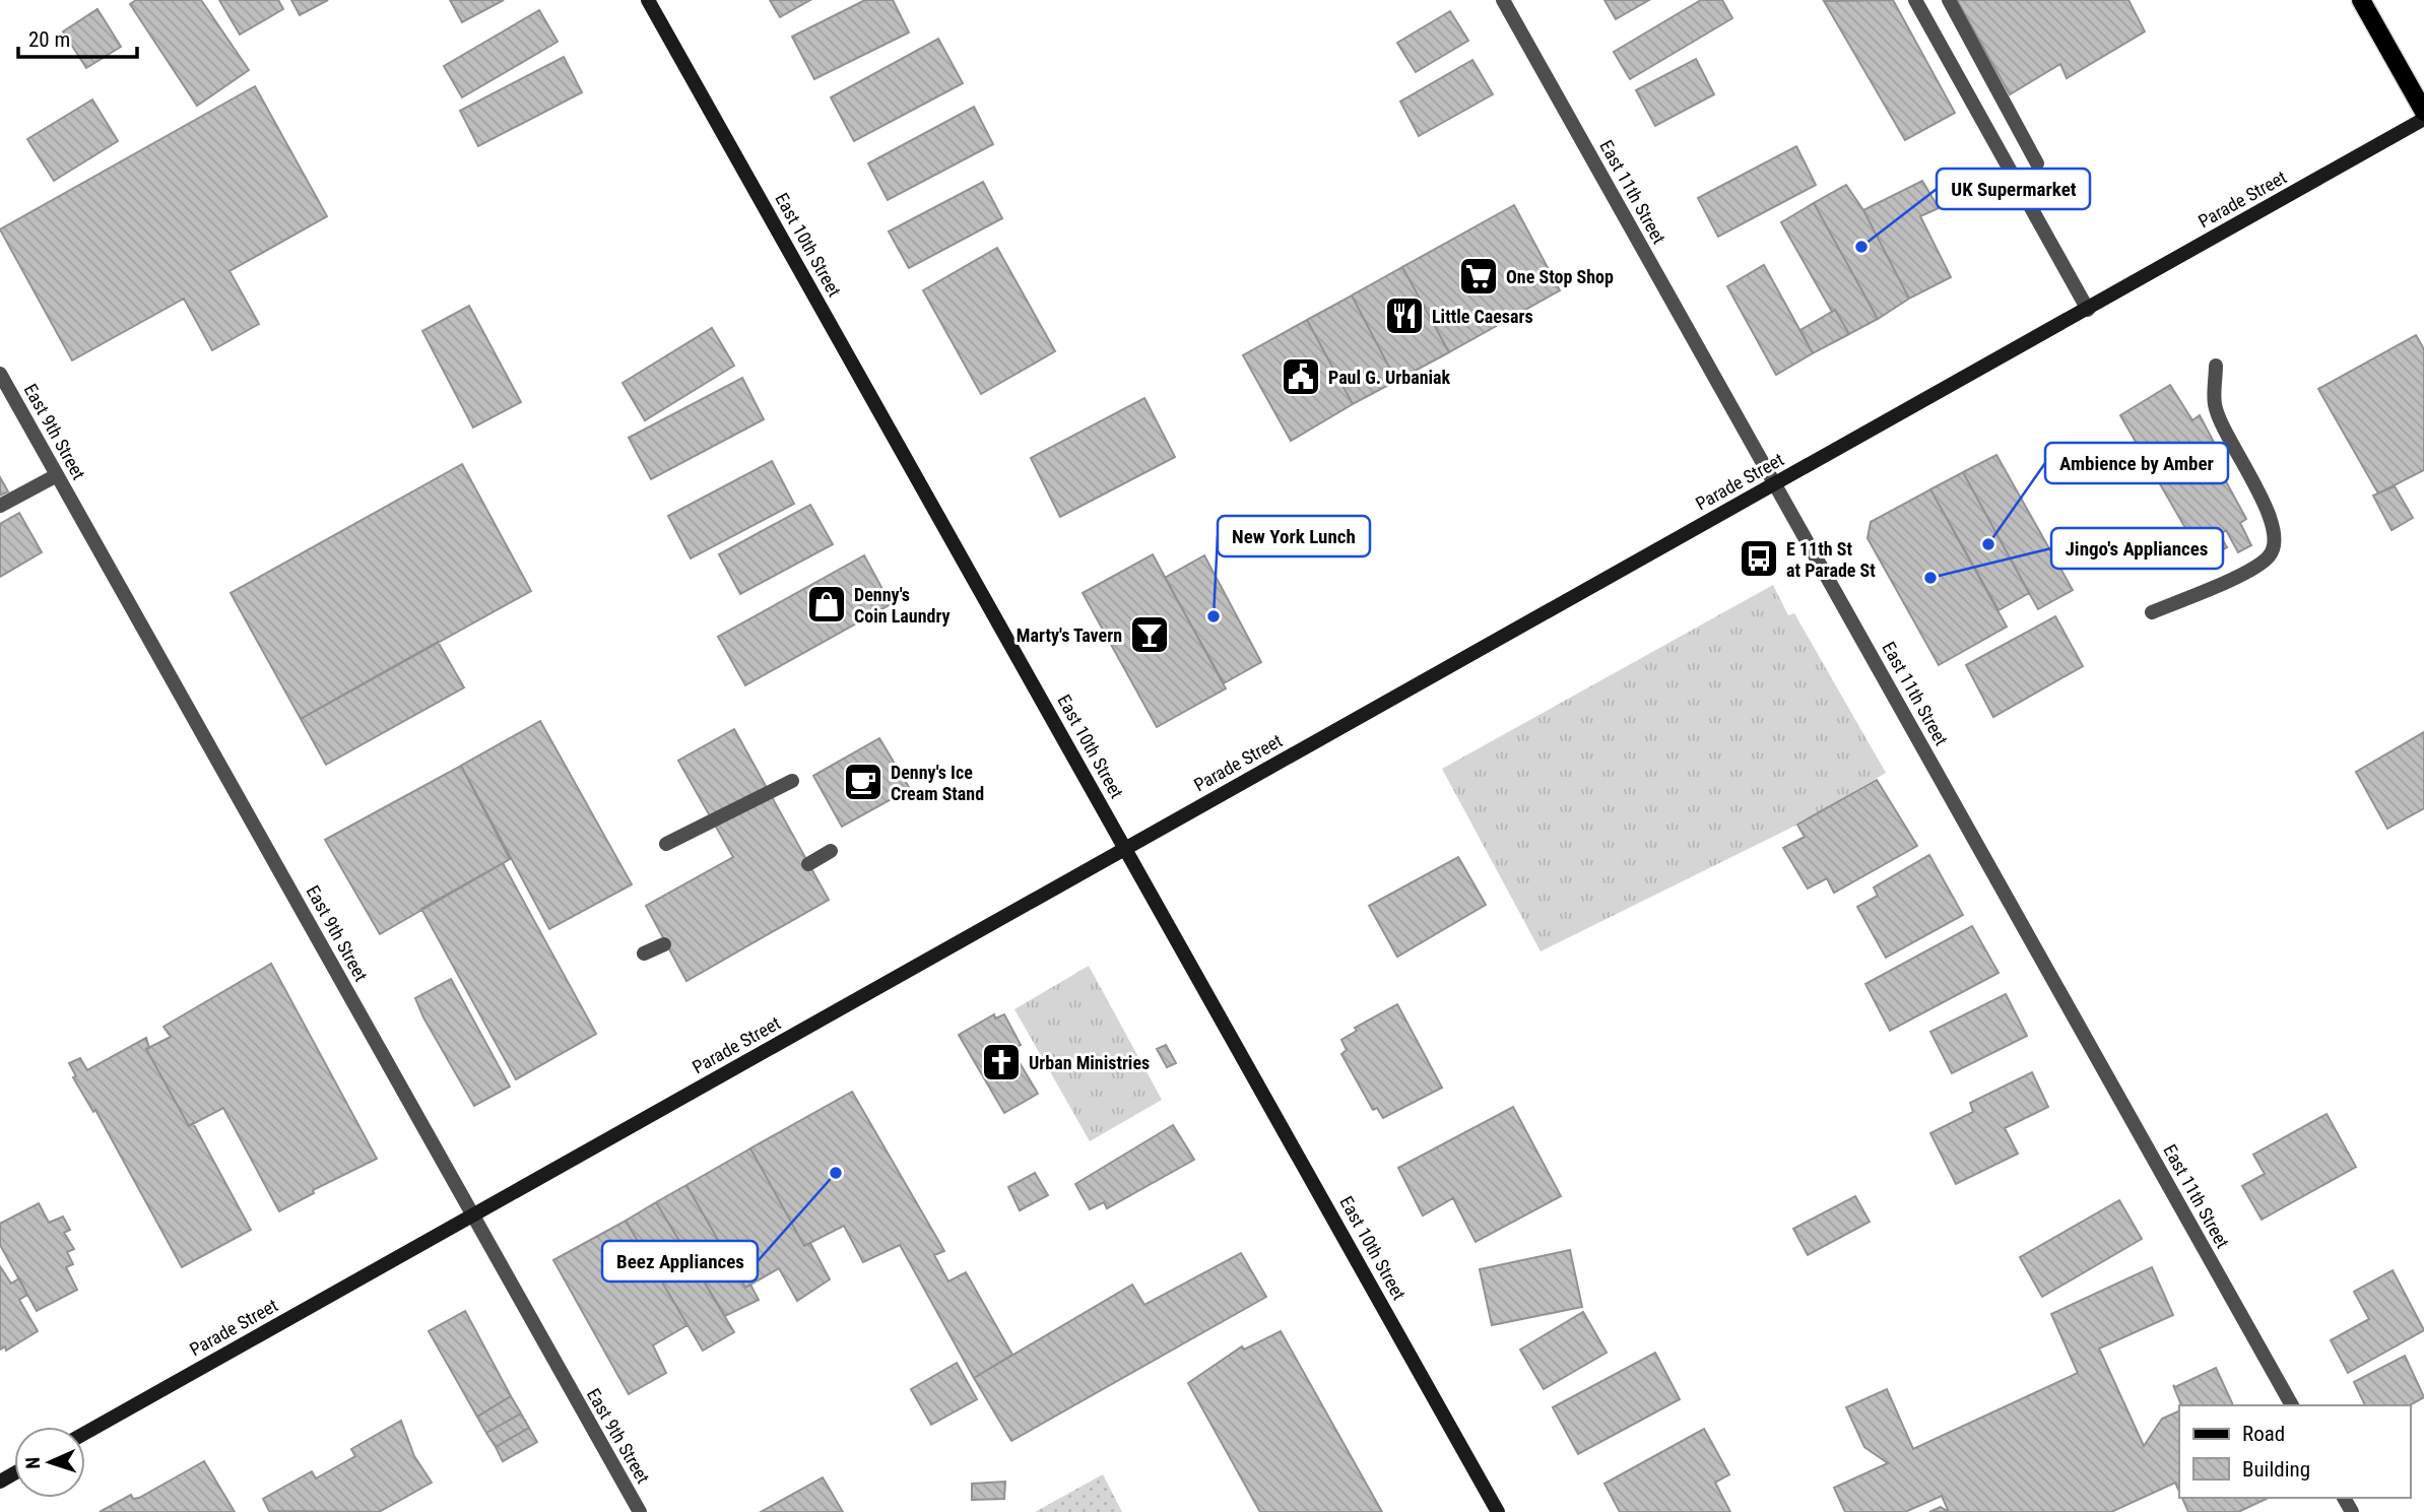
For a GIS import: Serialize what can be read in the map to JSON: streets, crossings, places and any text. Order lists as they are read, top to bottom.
{
  "streets": {
    "main road": ["Parade Street", "East 10th Street"],
    "street": ["East 11th Street", "East 9th Street"]
  },
  "crossings": [
    ["East 11th Street", "Parade Street"],
    ["Parade Street", "East 10th Street"],
    ["Parade Street", "East 9th Street"]
  ],
  "places": {
    "other": [
      "UK Supermarket",
      "Ambience by Amber",
      "Jingo's Appliances",
      "New York Lunch",
      "Beez Appliances"
    ],
    "supermarket": ["One Stop Shop"],
    "restaurant": ["Little Caesars"],
    "public building": ["Paul G. Urbaniak"],
    "bus stop": ["E 11th St at Parade St"],
    "shop": ["Denny's Coin Laundry"],
    "bar": ["Marty's Tavern"],
    "cafe": ["Denny's Ice Cream Stand"],
    "church": ["Urban Ministries"]
  },
  "legend": ["Road", "Building"],
  "scale_bar": "20 m",
  "north": "left"
}
